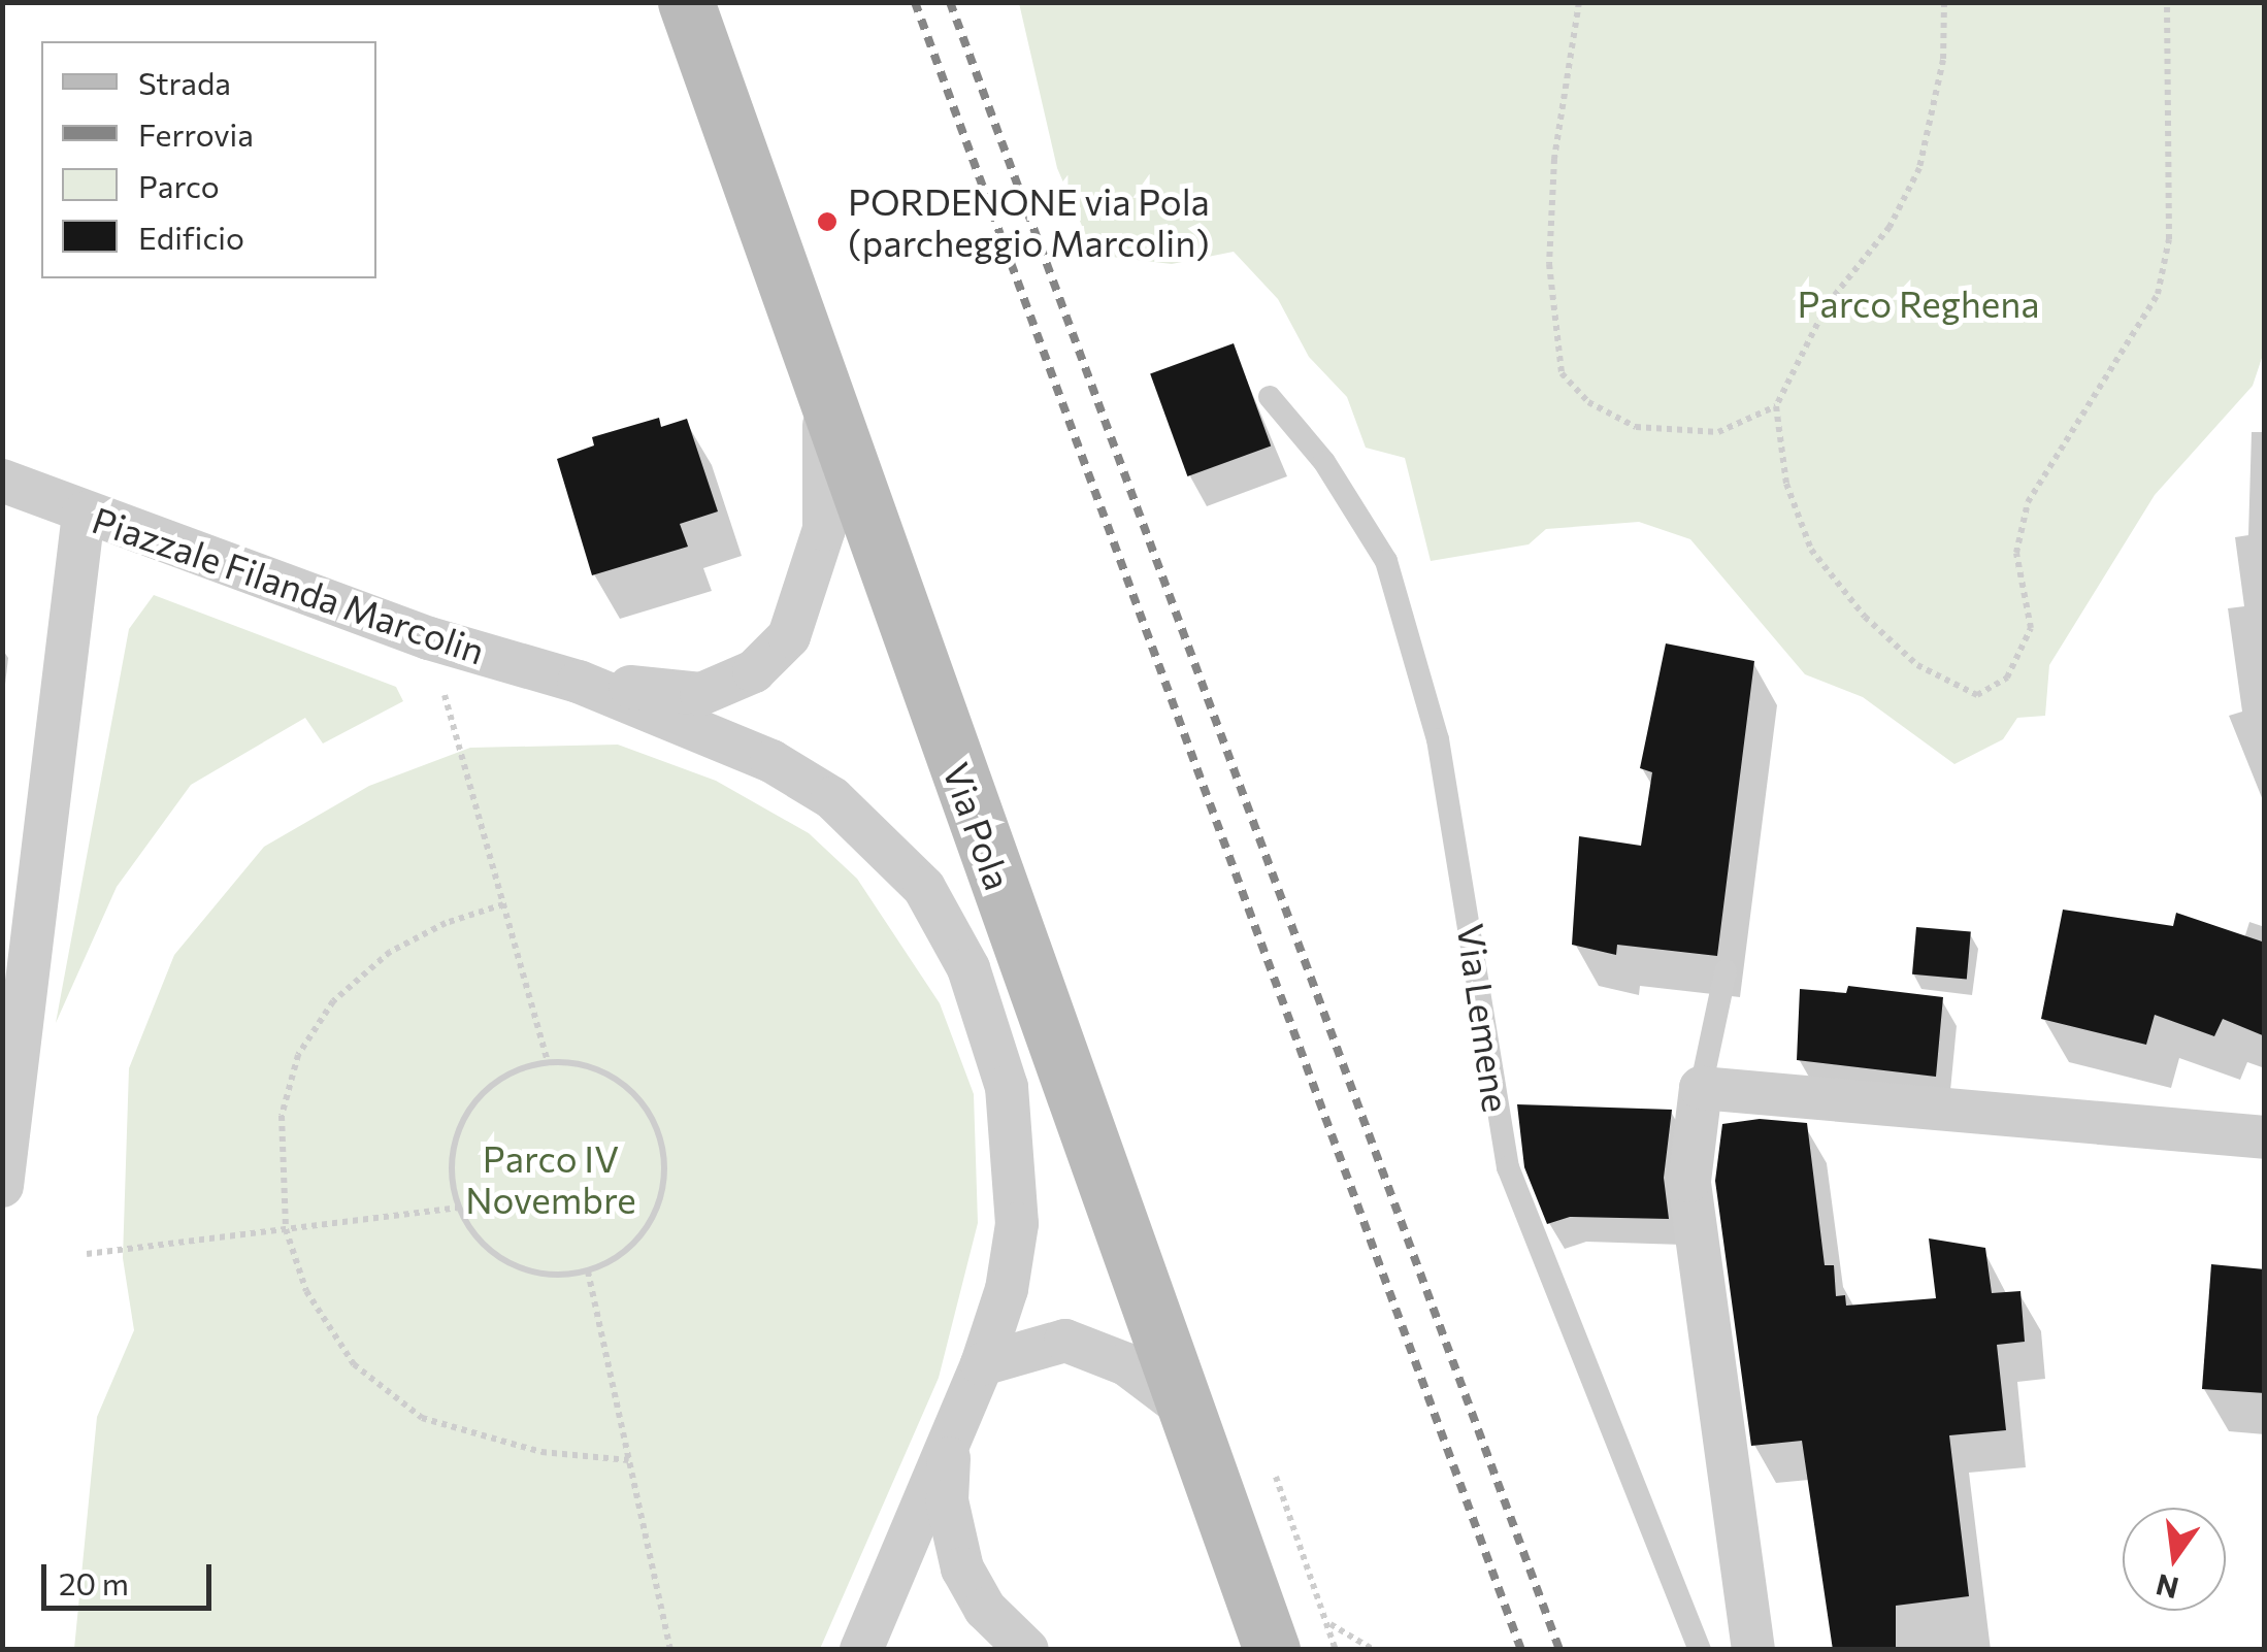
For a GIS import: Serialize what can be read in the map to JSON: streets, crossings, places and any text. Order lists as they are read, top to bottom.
{
  "streets": {
    "main road": ["Via Pola"],
    "street": ["Piazzale Filanda Marcolin"],
    "lane": ["Via Lemene"]
  },
  "crossings": [
    ["Piazzale Filanda Marcolin", "Via Pola"]
  ],
  "parks": ["Parco Reghena", "Parco IV Novembre"],
  "places": ["PORDENONE via Pola (parcheggio Marcolin)"],
  "legend": [
    "Strada",
    "Ferrovia",
    "Parco",
    "Edificio"
  ],
  "scale_bar": "20 m",
  "north": "bottom"
}
